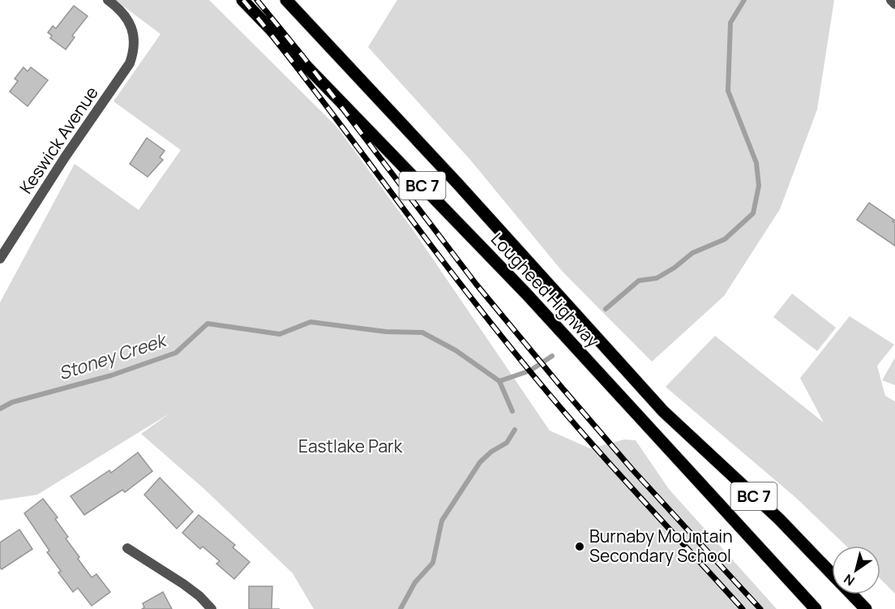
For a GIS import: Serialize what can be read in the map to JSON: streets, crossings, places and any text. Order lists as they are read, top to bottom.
{
  "streets": {
    "main road": ["BC 7", "Lougheed Highway"],
    "street": ["Keswick Avenue"]
  },
  "water": ["Stoney Creek"],
  "parks": ["Eastlake Park"],
  "places": ["Burnaby Mountain Secondary School"],
  "north": "bottom left"
}
